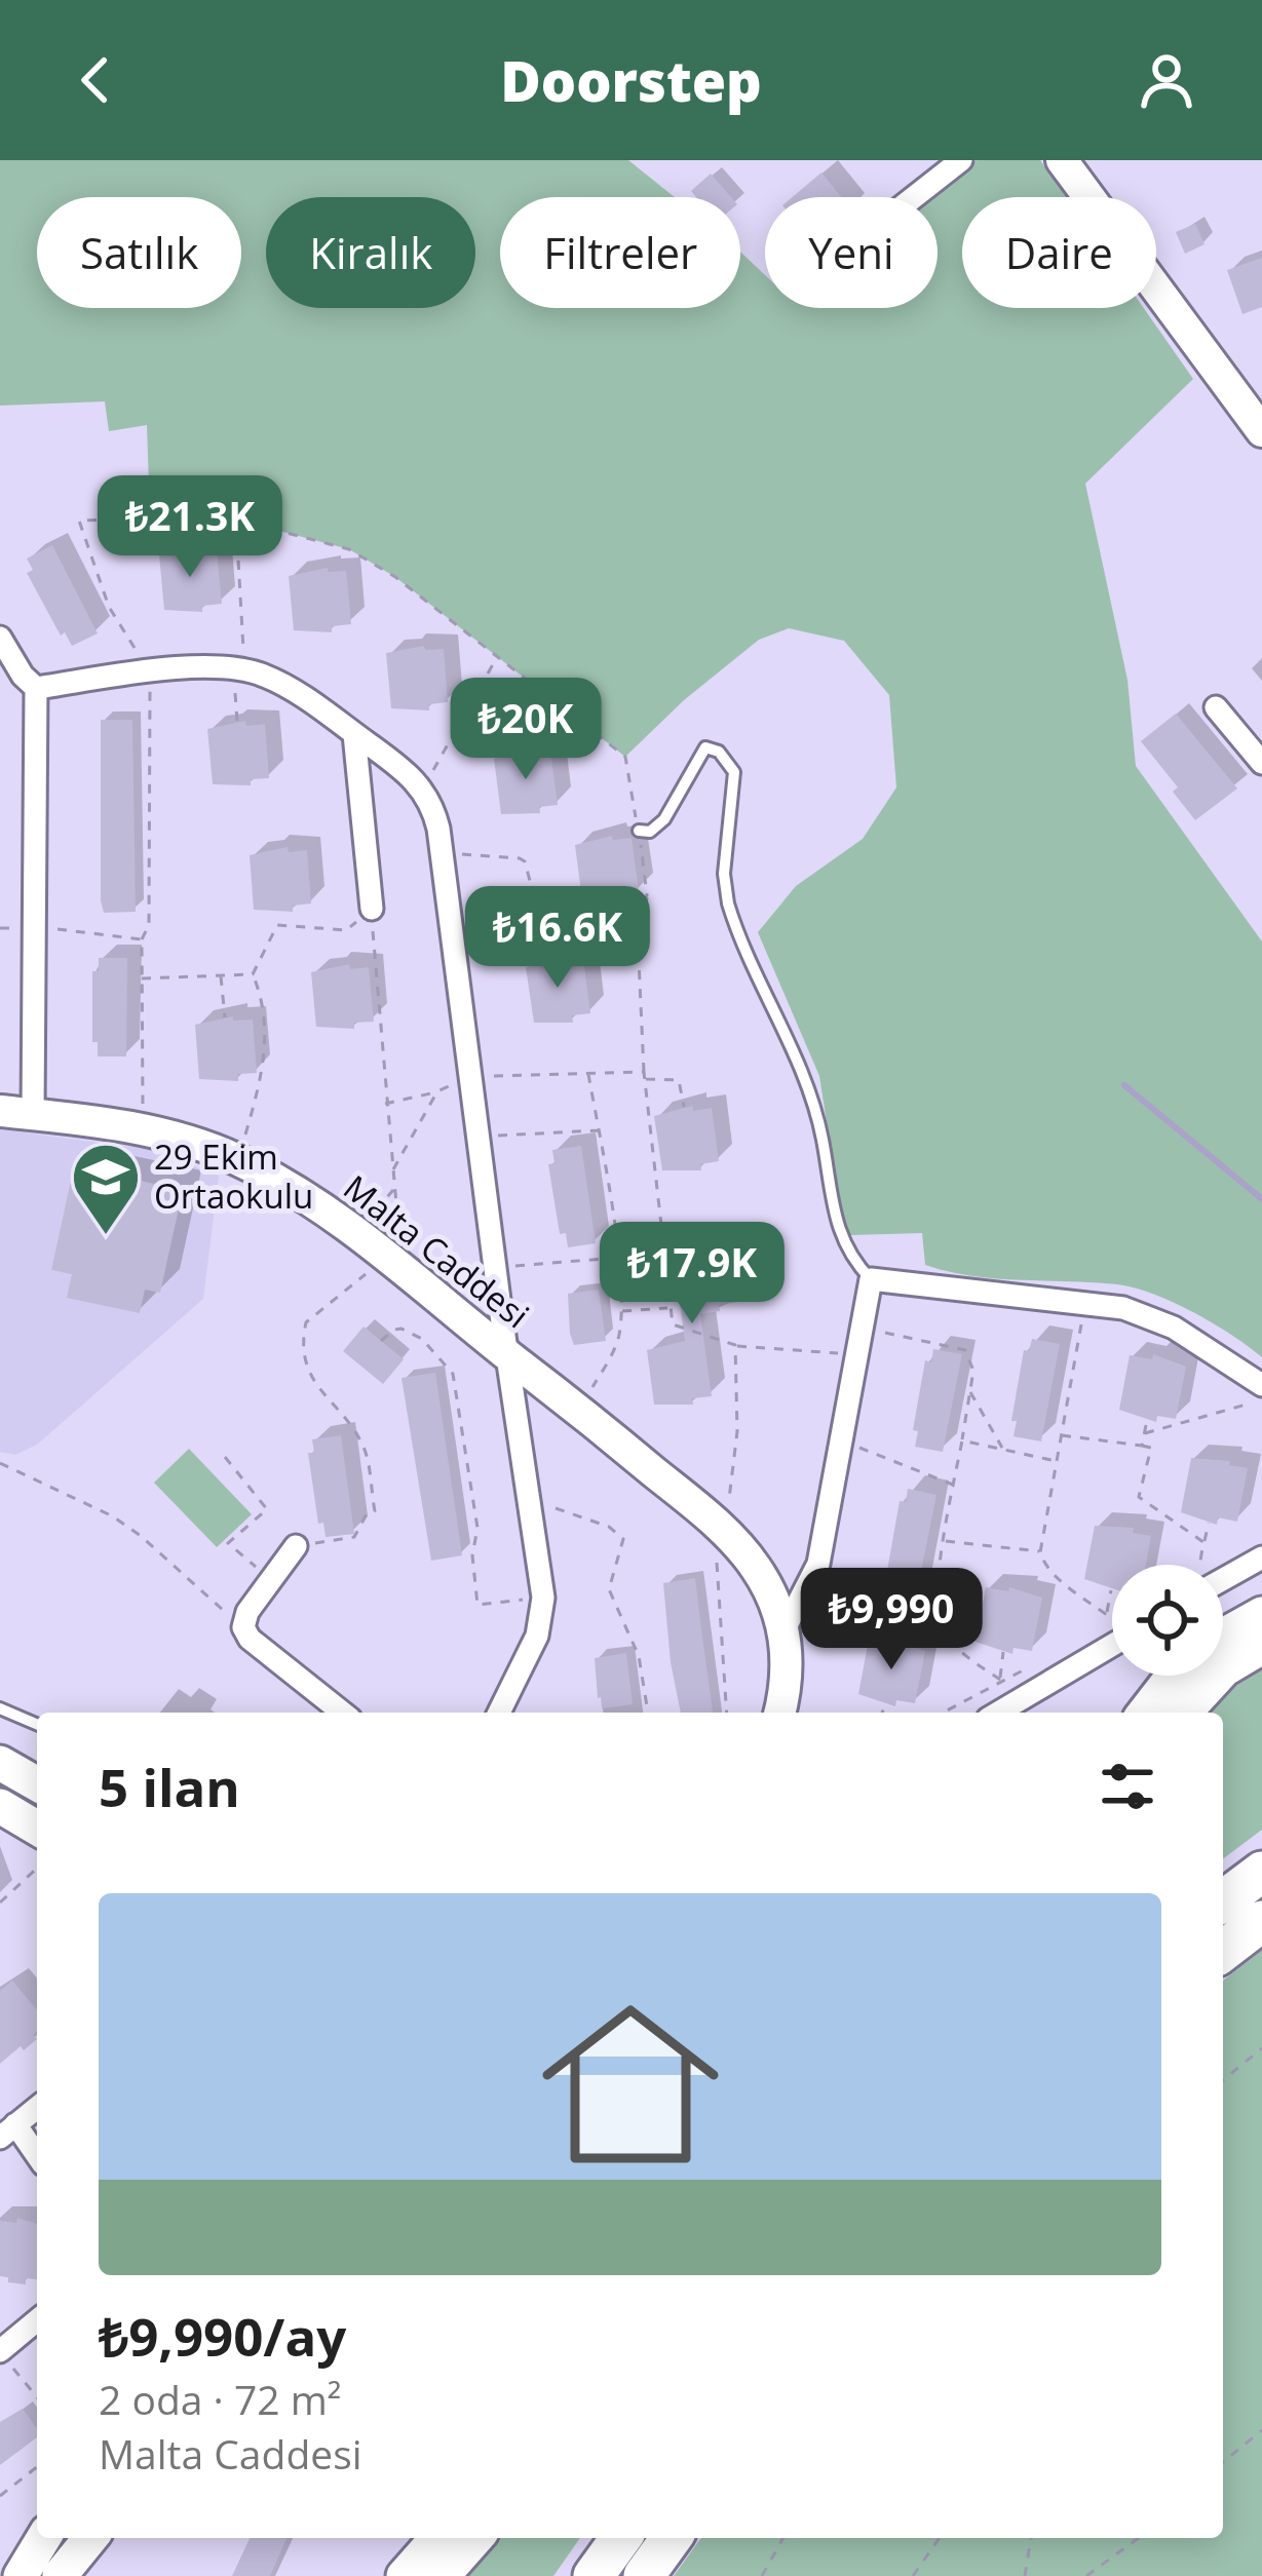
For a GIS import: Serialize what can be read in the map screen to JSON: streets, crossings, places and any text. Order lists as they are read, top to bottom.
{
  "streets": {
    "main road": ["Malta Caddesi"]
  },
  "places": {
    "school or university": ["29 Ekim Ortaokulu"]
  },
  "page": {
    "header": "Doorstep",
    "chip": [
      "Satılık",
      "Kiralık",
      "Filtreler",
      "Yeni",
      "Daire"
    ],
    "price": [
      "₺21.3K",
      "₺20K",
      "₺16.6K",
      "₺17.9K",
      "₺9,990"
    ],
    "heading": "5 ilan",
    "list": [
      {
        "name": "₺9,990/ay",
        "note": "2 oda · 72 m² · Malta Caddesi"
      }
    ]
  }
}
